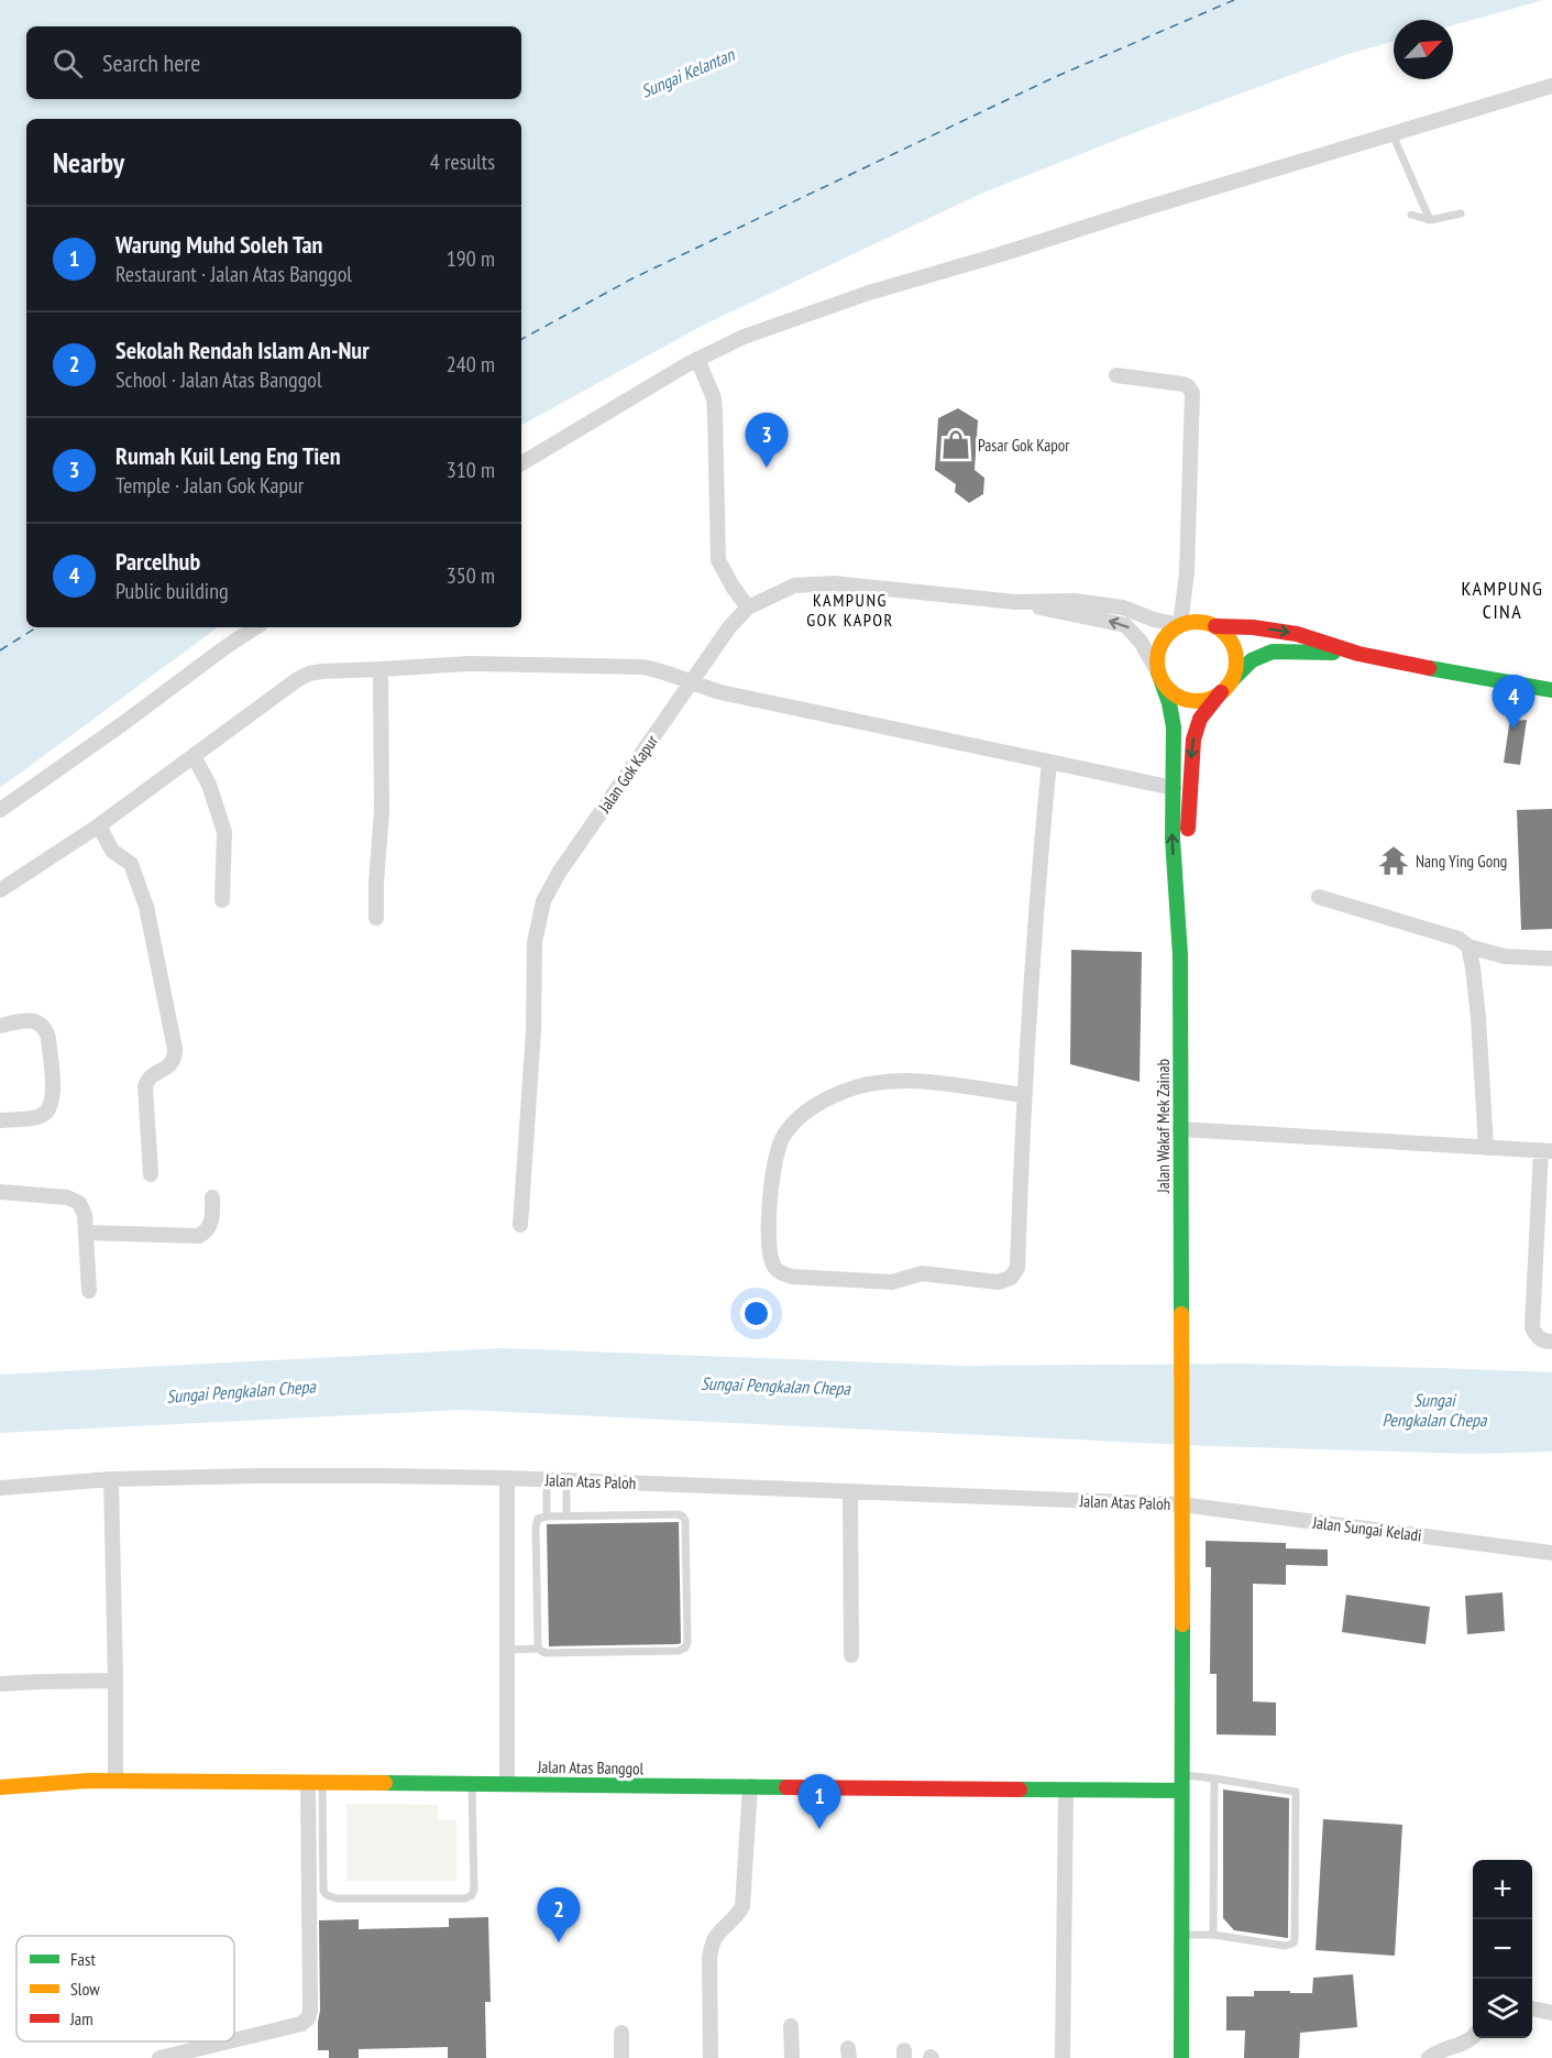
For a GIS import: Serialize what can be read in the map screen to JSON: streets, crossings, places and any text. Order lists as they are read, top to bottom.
{
  "streets": {
    "main road": ["Jalan Wakaf Mek Zainab", "Jalan Atas Banggol"],
    "street": ["Jalan Gok Kapur", "Jalan Atas Paloh", "Jalan Sungai Keladi"]
  },
  "crossings": [
    ["Jalan Gok Kapur", "Jalan Wakaf Mek Zainab"],
    ["Jalan Wakaf Mek Zainab", "Jalan Atas Paloh"],
    ["Jalan Wakaf Mek Zainab", "Jalan Sungai Keladi"],
    ["Jalan Wakaf Mek Zainab", "Jalan Atas Banggol"],
    ["Jalan Atas Paloh", "Jalan Sungai Keladi"]
  ],
  "districts": ["KAMPUNG CINA", "KAMPUNG GOK KAPOR"],
  "water": ["Sungai Kelantan", "Sungai Pengkalan Chepa"],
  "places": {
    "shop": ["Pasar Gok Kapor"],
    "temple": ["Nang Ying Gong"]
  },
  "legend": ["Fast", "Slow", "Jam"],
  "north": "top right",
  "page": {
    "search": "Search here",
    "heading": ["Nearby", "4 results"],
    "list": [
      {
        "mark": "1",
        "name": "Warung Muhd Soleh Tan",
        "note": "Restaurant · Jalan Atas Banggol",
        "value": "190 m"
      },
      {
        "mark": "2",
        "name": "Sekolah Rendah Islam An-Nur",
        "note": "School · Jalan Atas Banggol",
        "value": "240 m"
      },
      {
        "mark": "3",
        "name": "Rumah Kuil Leng Eng Tien",
        "note": "Temple · Jalan Gok Kapur",
        "value": "310 m"
      },
      {
        "mark": "4",
        "name": "Parcelhub",
        "note": "Public building",
        "value": "350 m"
      }
    ],
    "pins": [
      "3",
      "4",
      "1",
      "2"
    ],
    "map_buttons": ["+", "−"]
  }
}
